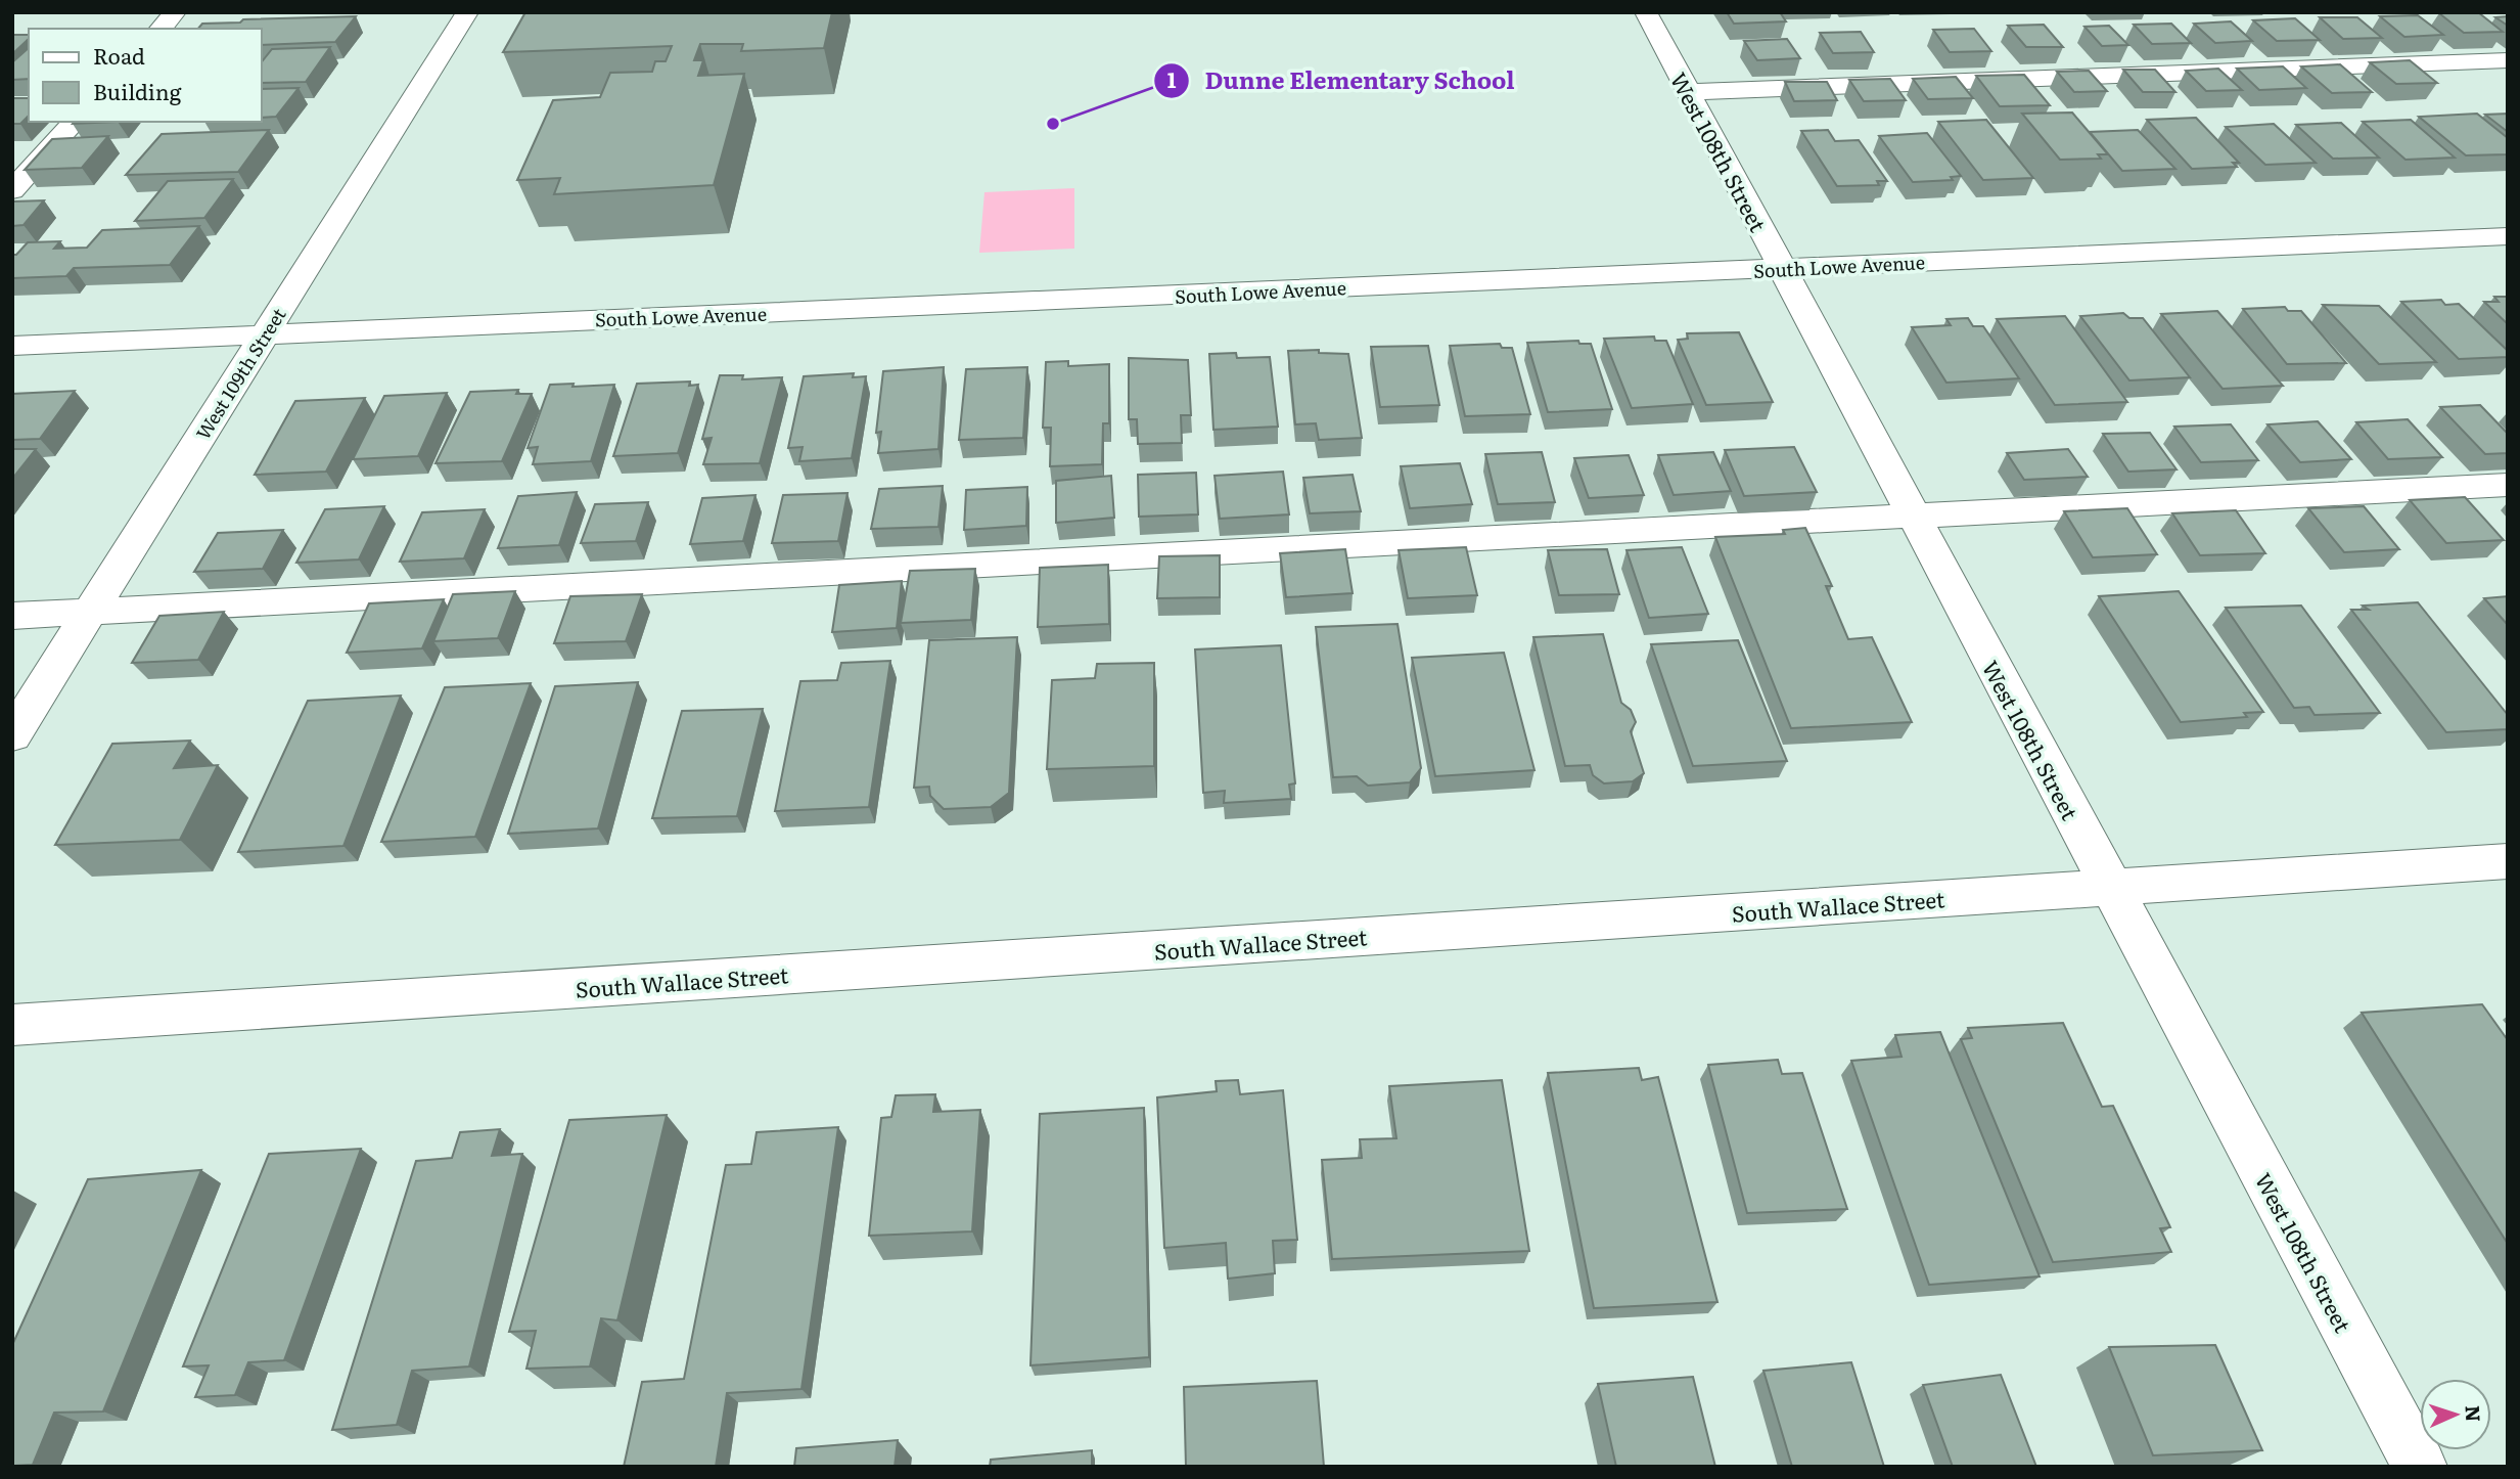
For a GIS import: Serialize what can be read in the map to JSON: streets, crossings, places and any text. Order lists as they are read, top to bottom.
{
  "streets": {
    "street": [
      "West 108th Street",
      "South Lowe Avenue",
      "West 109th Street",
      "South Wallace Street"
    ]
  },
  "crossings": [
    ["West 108th Street", "South Lowe Avenue"],
    ["West 108th Street", "South Wallace Street"],
    ["South Lowe Avenue", "West 109th Street"]
  ],
  "places": ["Dunne Elementary School"],
  "legend": ["Road", "Building"],
  "north": "right"
}
